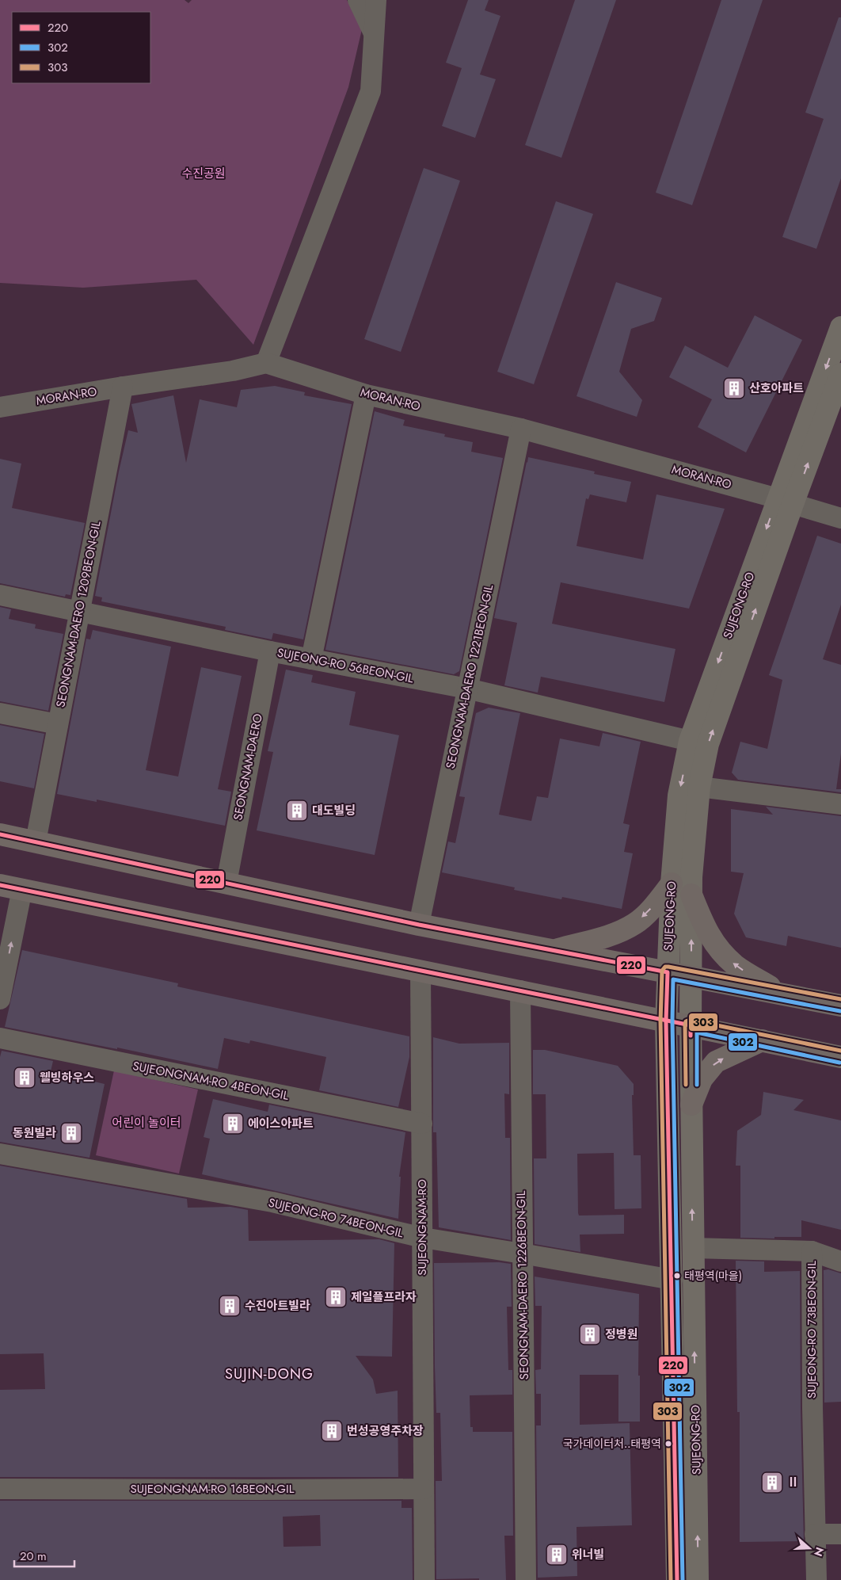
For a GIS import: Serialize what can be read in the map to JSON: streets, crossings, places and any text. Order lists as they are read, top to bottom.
{
  "streets": {
    "main road": ["SUJEONG-RO"],
    "street": [
      "MORAN-RO",
      "SEONGNAM-DAERO 1209BEON-GIL",
      "SUJEONG-RO 56BEON-GIL",
      "SEONGNAM-DAERO 1221BEON-GIL",
      "SEONGNAM-DAERO",
      "SUJEONGNAM-RO 4BEON-GIL",
      "SUJEONG-RO 74BEON-GIL",
      "SUJEONGNAM-RO",
      "SEONGNAM-DAERO 1226BEON-GIL",
      "SUJEONG-RO 73BEON-GIL",
      "SUJEONGNAM-RO 16BEON-GIL"
    ]
  },
  "crossings": [
    ["MORAN-RO", "SUJEONG-RO"],
    ["MORAN-RO", "SEONGNAM-DAERO 1209BEON-GIL"],
    ["MORAN-RO", "SEONGNAM-DAERO 1221BEON-GIL"],
    ["SUJEONG-RO", "SUJEONG-RO 56BEON-GIL"],
    ["SUJEONG-RO", "SUJEONG-RO 74BEON-GIL"],
    ["SUJEONG-RO", "SUJEONG-RO 73BEON-GIL"],
    ["SEONGNAM-DAERO 1209BEON-GIL", "SUJEONG-RO 56BEON-GIL"],
    ["SUJEONG-RO 56BEON-GIL", "SEONGNAM-DAERO 1221BEON-GIL"],
    ["SUJEONG-RO 56BEON-GIL", "SEONGNAM-DAERO"],
    ["SUJEONGNAM-RO 4BEON-GIL", "SUJEONGNAM-RO"],
    ["SUJEONG-RO 74BEON-GIL", "SUJEONGNAM-RO"],
    ["SUJEONG-RO 74BEON-GIL", "SEONGNAM-DAERO 1226BEON-GIL"],
    ["SUJEONGNAM-RO", "SUJEONGNAM-RO 16BEON-GIL"]
  ],
  "districts": ["SUJIN-DONG"],
  "parks": ["수진공원", "어린이 놀이터"],
  "places": {
    "building": [
      "산호아파트",
      "대도빌딩",
      "웰빙하우스",
      "에이스아파트",
      "동원빌라",
      "제일플프라자",
      "수진아트빌라",
      "정병원",
      "번성공영주차장",
      "Ⅱ",
      "위너빌"
    ],
    "other": ["태평역(마을)", "국가데이터처..태평역"]
  },
  "lines": ["transit line 220", "transit line 303", "transit line 302"],
  "legend": ["220", "302", "303"],
  "scale_bar": "20 m",
  "north": "right"
}
